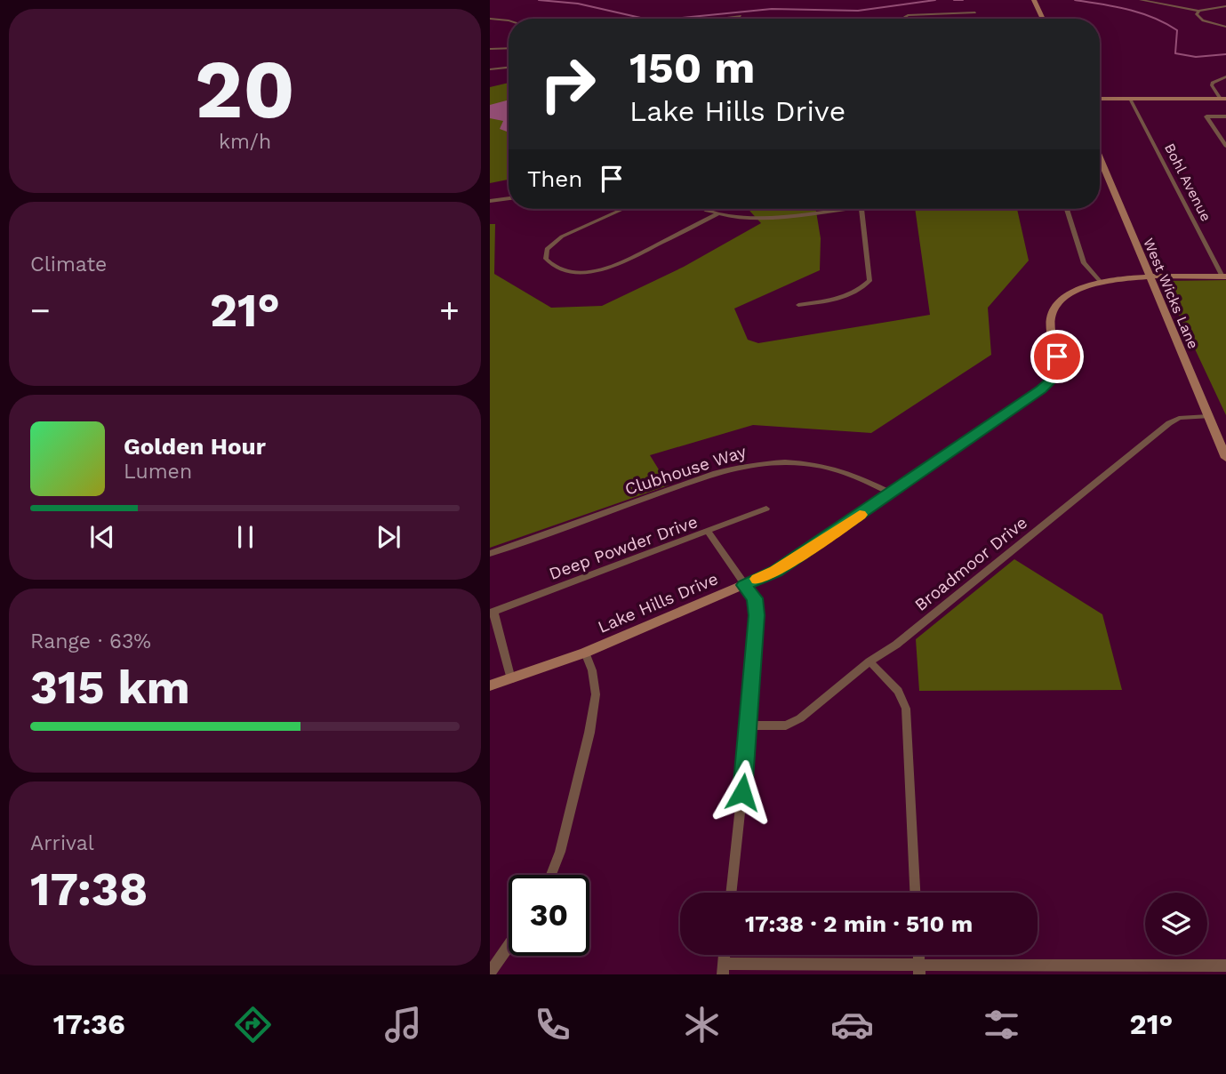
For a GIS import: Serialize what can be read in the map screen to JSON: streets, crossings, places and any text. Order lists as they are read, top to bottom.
{
  "streets": {
    "street": [
      "Bohl Avenue",
      "West Wicks Lane",
      "Clubhouse Way",
      "Deep Powder Drive",
      "Broadmoor Drive",
      "Lake Hills Drive"
    ]
  },
  "crossings": [
    ["Bohl Avenue", "Lake Hills Drive"],
    ["West Wicks Lane", "Broadmoor Drive"],
    ["West Wicks Lane", "Lake Hills Drive"],
    ["Clubhouse Way", "Lake Hills Drive"]
  ],
  "page": {
    "tile": [
      ["20", "km/h"],
      "Climate",
      ["Range · 63%", "315 km"],
      ["Arrival", "17:38"]
    ],
    "turn": ["150 m", "Lake Hills Drive"],
    "then": "Then",
    "heat": ["−", "21°", "+"],
    "song": ["Golden Hour", "Lumen"],
    "limit": "30",
    "trip": "17:38 · 2 min · 510 m",
    "tabs": ["17:36", "21°"]
  }
}
